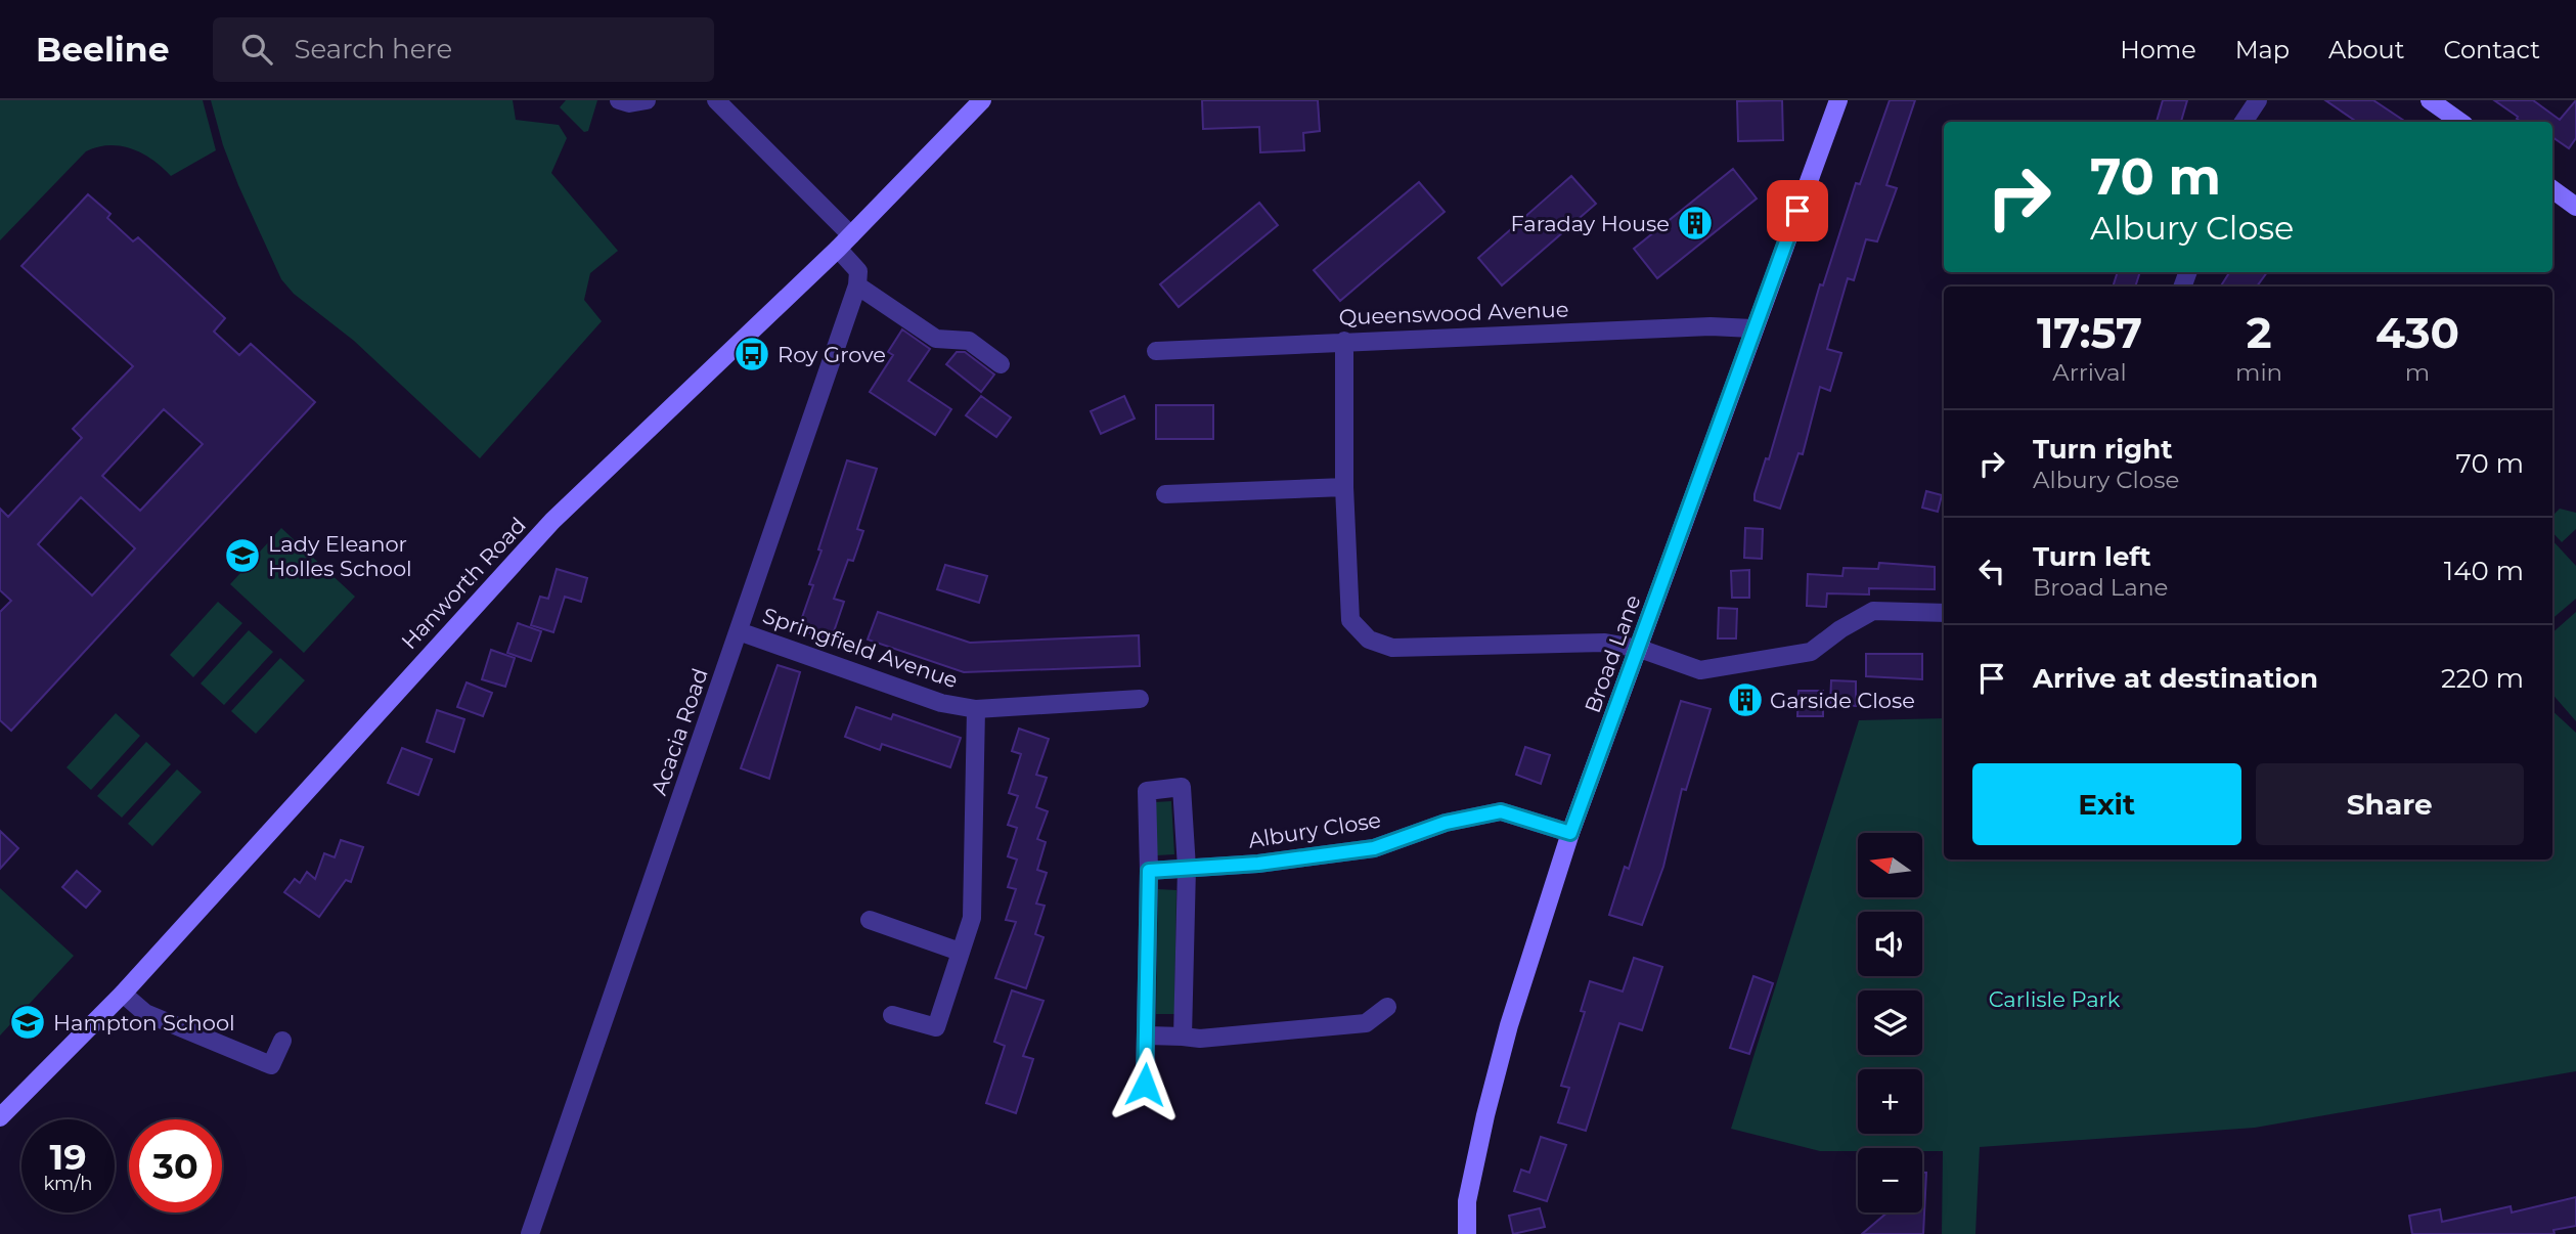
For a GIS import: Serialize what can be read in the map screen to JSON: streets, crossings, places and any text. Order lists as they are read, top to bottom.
{
  "streets": {
    "street": [
      "Queenswood Avenue",
      "Hanworth Road",
      "Springfield Avenue",
      "Broad Lane",
      "Acacia Road",
      "Albury Close"
    ]
  },
  "crossings": [
    ["Queenswood Avenue", "Broad Lane"],
    ["Springfield Avenue", "Acacia Road"],
    ["Broad Lane", "Albury Close"]
  ],
  "parks": ["Carlisle Park"],
  "places": {
    "building": ["Faraday House", "Garside Close"],
    "bus stop": ["Roy Grove"],
    "school or university": ["Lady Eleanor Holles School", "Hampton School"]
  },
  "north": "left",
  "page": {
    "header": "Beeline",
    "search": "Search here",
    "nav": [
      "Home",
      "Map",
      "About",
      "Contact"
    ],
    "turn": ["70 m", "Albury Close"],
    "eta": [
      "17:57",
      "Arrival",
      "2",
      "min",
      "430",
      "m"
    ],
    "list": [
      {
        "name": "Turn right",
        "note": "Albury Close",
        "value": "70 m"
      },
      {
        "name": "Turn left",
        "note": "Broad Lane",
        "value": "140 m"
      },
      {
        "name": "Arrive at destination",
        "value": "220 m"
      }
    ],
    "buttons": ["Exit", "Share"],
    "map_buttons": ["+", "−"],
    "speed": "19 km/h",
    "limit": "30"
  }
}
